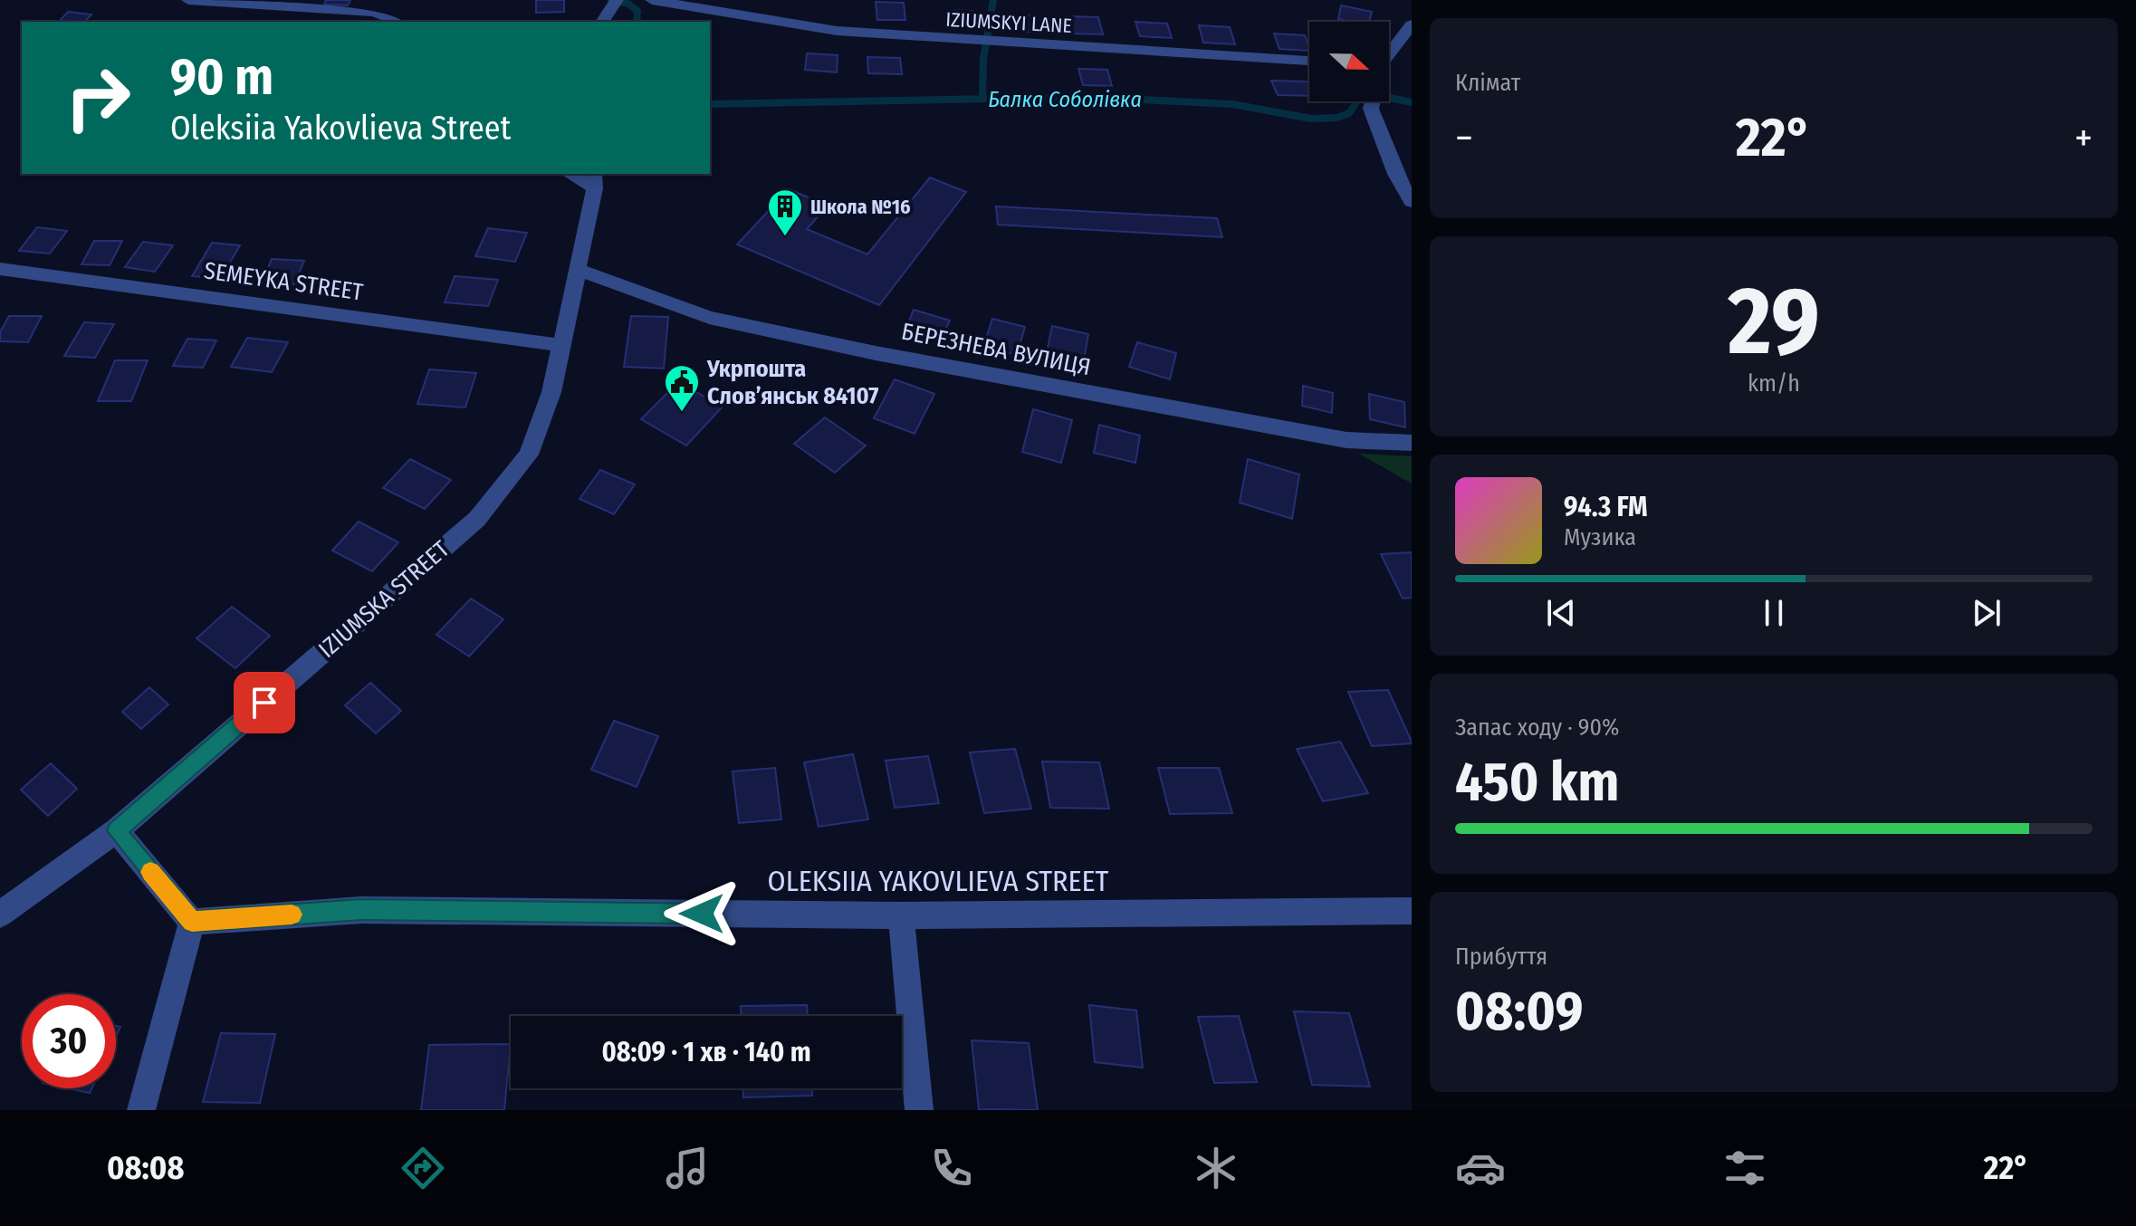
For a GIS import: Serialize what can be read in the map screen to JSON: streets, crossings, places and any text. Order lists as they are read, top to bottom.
{
  "streets": {
    "street": [
      "IZIUMSKYI LANE",
      "SEMEYKA STREET",
      "БЕРЕЗНЕВА ВУЛИЦЯ",
      "IZIUMSKA STREET",
      "OLEKSIIA YAKOVLIEVA STREET"
    ]
  },
  "crossings": [
    ["SEMEYKA STREET", "IZIUMSKA STREET"],
    ["БЕРЕЗНЕВА ВУЛИЦЯ", "IZIUMSKA STREET"]
  ],
  "water": ["Балка Соболівка"],
  "places": {
    "building": ["Школа №16"],
    "public building": ["Укрпошта Слов’янськ 84107"]
  },
  "north": "right",
  "page": {
    "tile": [
      "Клімат",
      ["29", "km/h"],
      ["Запас ходу · 90%", "450 km"],
      ["Прибуття", "08:09"]
    ],
    "turn": ["90 m", "Oleksiia Yakovlieva Street"],
    "heat": ["−", "22°", "+"],
    "song": ["94.3 FM", "Музика"],
    "limit": "30",
    "trip": "08:09 · 1 хв · 140 m",
    "tabs": ["08:08", "22°"]
  }
}
